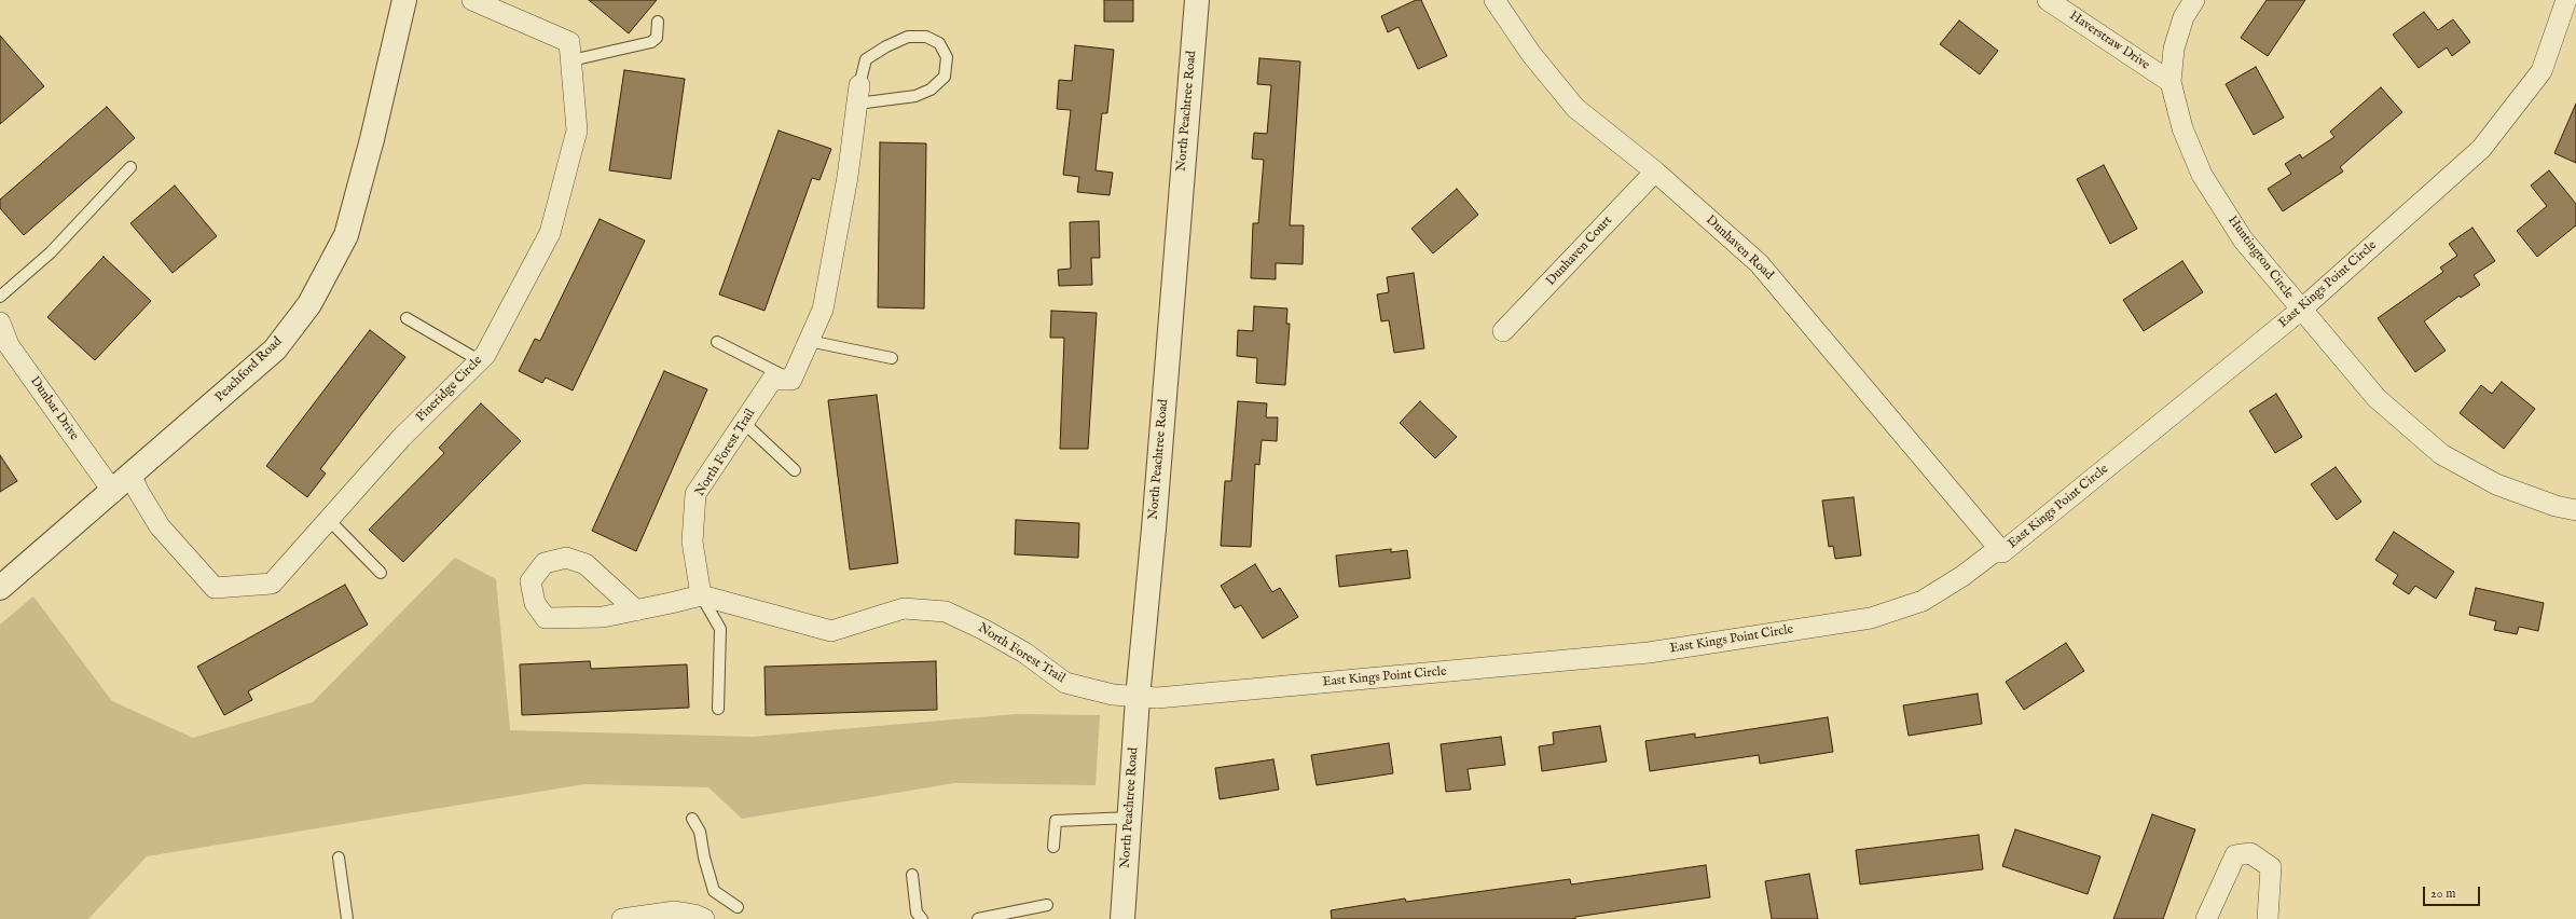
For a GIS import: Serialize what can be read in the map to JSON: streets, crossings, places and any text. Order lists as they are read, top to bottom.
{
  "streets": {
    "street": [
      "Haverstraw Drive",
      "North Peachtree Road",
      "Dunhaven Road",
      "Dunhaven Court",
      "Huntington Circle",
      "East Kings Point Circle",
      "Peachford Road",
      "Pineridge Circle",
      "Dunbar Drive",
      "North Forest Trail"
    ]
  },
  "crossings": [
    ["Haverstraw Drive", "Huntington Circle"],
    ["North Peachtree Road", "East Kings Point Circle"],
    ["North Peachtree Road", "North Forest Trail"],
    ["Dunhaven Road", "Dunhaven Court"],
    ["Dunhaven Road", "East Kings Point Circle"],
    ["Huntington Circle", "East Kings Point Circle"],
    ["East Kings Point Circle", "North Forest Trail"],
    ["Peachford Road", "Pineridge Circle"],
    ["Peachford Road", "Dunbar Drive"]
  ],
  "scale_bar": "20 m"
}
